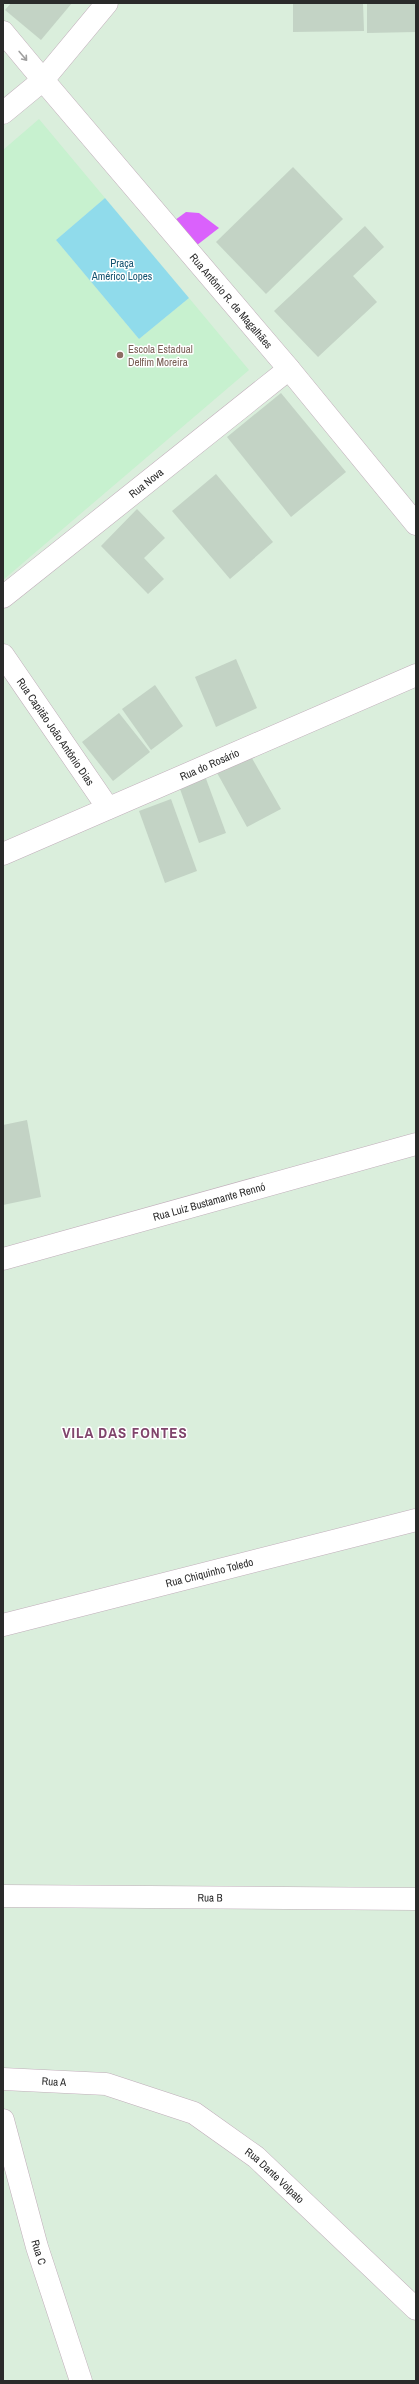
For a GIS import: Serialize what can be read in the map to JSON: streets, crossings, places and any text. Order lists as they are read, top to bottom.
{
  "streets": {
    "street": [
      "Rua Antônio R. de Magalhães",
      "Rua Nova",
      "Rua Capitão João Antônio Dias",
      "Rua do Rosário",
      "Rua Luiz Bustamante Rennó",
      "Rua Chiquinho Toledo",
      "Rua B",
      "Rua A",
      "Rua Dante Volpato",
      "Rua C"
    ]
  },
  "crossings": [
    ["Rua Antônio R. de Magalhães", "Rua Nova"],
    ["Rua Capitão João Antônio Dias", "Rua do Rosário"],
    ["Rua A", "Rua Dante Volpato"]
  ],
  "districts": ["VILA DAS FONTES"],
  "parks": ["Praça Américo Lopes"],
  "places": ["Escola Estadual Delfim Moreira"]
}
